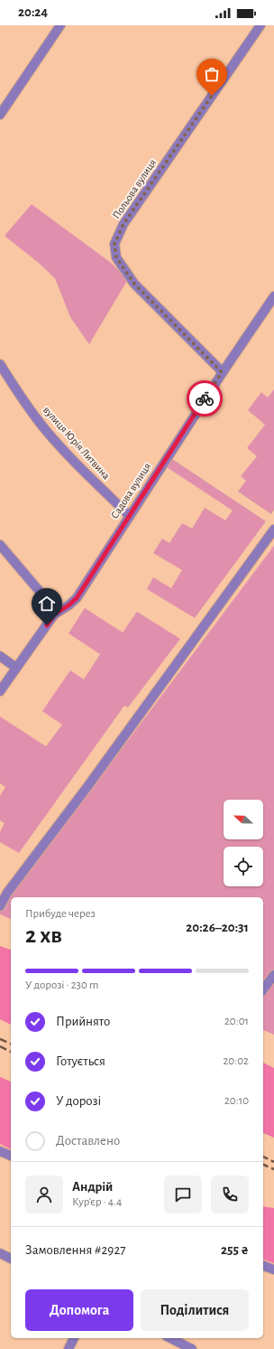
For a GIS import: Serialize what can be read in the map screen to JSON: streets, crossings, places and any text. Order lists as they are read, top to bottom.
{
  "streets": {
    "street": ["Польова вулиця", "вулиця Юрія Литвина", "Садова вулиця"]
  },
  "crossings": [
    ["Польова вулиця", "Садова вулиця"],
    ["вулиця Юрія Литвина", "Садова вулиця"]
  ],
  "north": "left",
  "page": {
    "status": "20:24",
    "heading": ["2 хв", "Прибуде через", "20:26–20:31"],
    "panel": [
      "Андрій",
      "Кур’єр · 4.4",
      "Замовлення #2927",
      "255 ₴"
    ],
    "bar": "У дорозі · 230 m",
    "list": [
      ["Прийнято", "20:01"],
      ["Готується", "20:02"],
      ["У дорозі", "20:10"],
      "Доставлено"
    ],
    "buttons": ["Допомога", "Поділитися"]
  }
}
